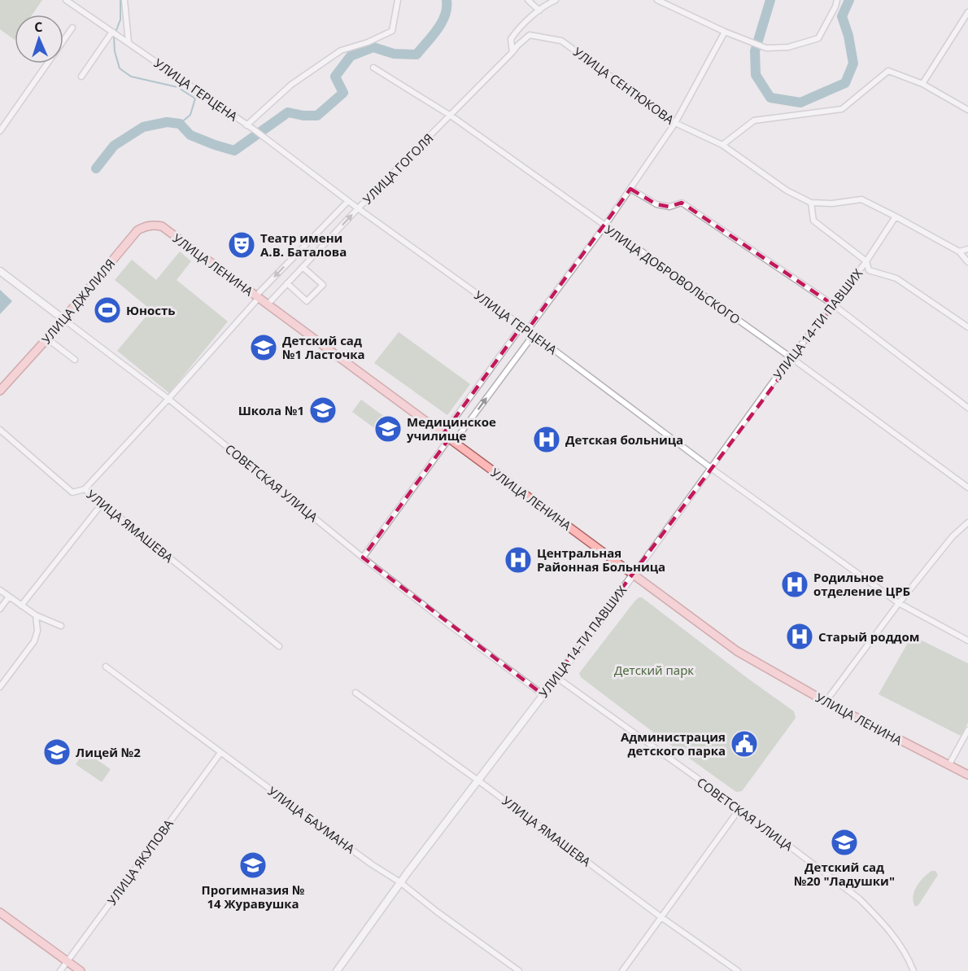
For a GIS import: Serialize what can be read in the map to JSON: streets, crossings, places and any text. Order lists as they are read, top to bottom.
{
  "streets": {
    "main road": ["УЛИЦА ЛЕНИНА", "УЛИЦА ДЖАЛИЛЯ"],
    "street": [
      "УЛИЦА СЕНТЮКОВА",
      "УЛИЦА ГЕРЦЕНА",
      "УЛИЦА ГОГОЛЯ",
      "УЛИЦА ДОБРОВОЛЬСКОГО",
      "УЛИЦА 14-ТИ ПАВШИХ",
      "СОВЕТСКАЯ УЛИЦА",
      "УЛИЦА ЯМАШЕВА",
      "УЛИЦА БАУМАНА",
      "УЛИЦА ЯКУПОВА"
    ]
  },
  "crossings": [
    ["УЛИЦА СЕНТЮКОВА", "УЛИЦА ГОГОЛЯ"],
    ["УЛИЦА ГЕРЦЕНА", "УЛИЦА ГОГОЛЯ"],
    ["УЛИЦА ГЕРЦЕНА", "УЛИЦА 14-ТИ ПАВШИХ"],
    ["УЛИЦА ГОГОЛЯ", "УЛИЦА ЛЕНИНА"],
    ["УЛИЦА ГОГОЛЯ", "УЛИЦА ДОБРОВОЛЬСКОГО"],
    ["УЛИЦА ГОГОЛЯ", "СОВЕТСКАЯ УЛИЦА"],
    ["УЛИЦА ГОГОЛЯ", "УЛИЦА ЯМАШЕВА"],
    ["УЛИЦА ЛЕНИНА", "УЛИЦА ДЖАЛИЛЯ"],
    ["УЛИЦА ЛЕНИНА", "УЛИЦА 14-ТИ ПАВШИХ"],
    ["УЛИЦА ДОБРОВОЛЬСКОГО", "УЛИЦА 14-ТИ ПАВШИХ"],
    ["УЛИЦА ДЖАЛИЛЯ", "СОВЕТСКАЯ УЛИЦА"],
    ["УЛИЦА 14-ТИ ПАВШИХ", "СОВЕТСКАЯ УЛИЦА"],
    ["УЛИЦА 14-ТИ ПАВШИХ", "УЛИЦА ЯМАШЕВА"],
    ["УЛИЦА 14-ТИ ПАВШИХ", "УЛИЦА БАУМАНА"],
    ["УЛИЦА БАУМАНА", "УЛИЦА ЯКУПОВА"]
  ],
  "parks": ["Детский парк"],
  "places": {
    "theatre": ["Театр имени А.В. Баталова"],
    "sports": ["Юность"],
    "school or university": [
      "Детский сад №1 Ласточка",
      "Школа №1",
      "Медицинское училище",
      "Лицей №2",
      "Детский сад №20 \"Ладушки\"",
      "Прогимназия № 14 Журавушка"
    ],
    "hospital": [
      "Детская больница",
      "Центральная Районная Больница",
      "Родильное отделение ЦРБ",
      "Старый роддом"
    ],
    "public building": ["Администрация детского парка"]
  },
  "north": "top"
}
